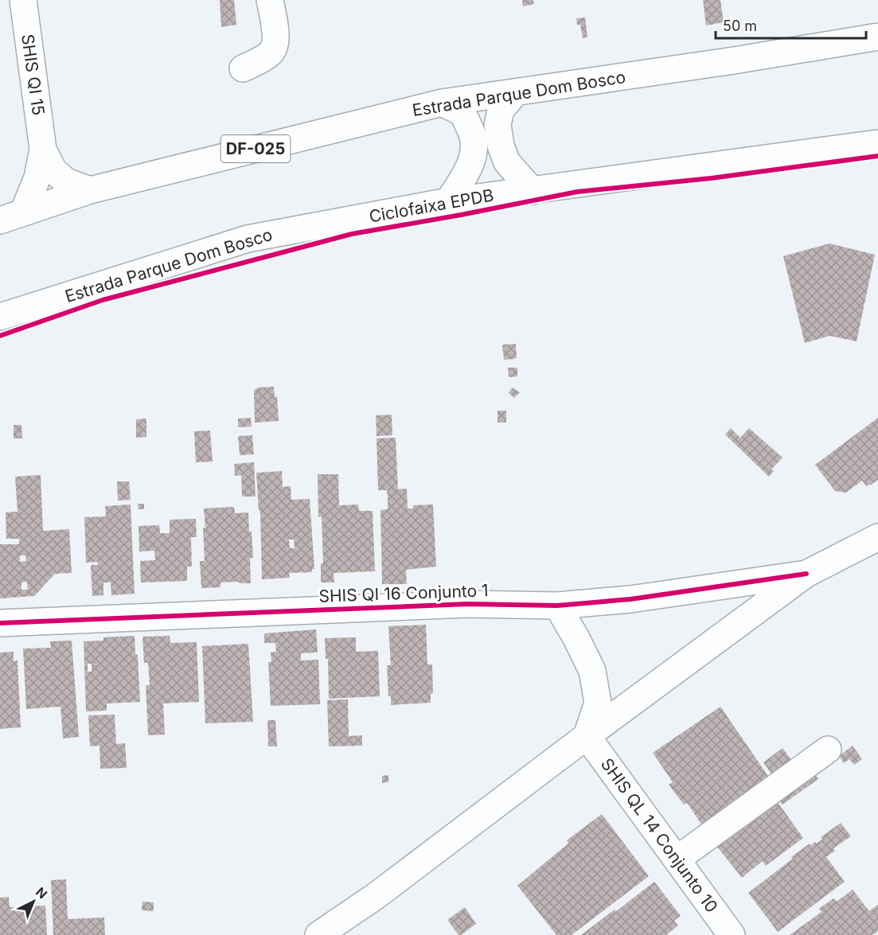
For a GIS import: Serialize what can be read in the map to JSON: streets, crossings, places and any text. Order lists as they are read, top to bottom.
{
  "streets": {
    "street": [
      "SHIS QI 15",
      "Estrada Parque Dom Bosco",
      "DF-025",
      "SHIS QI 16 Conjunto 1",
      "SHIS QL 14 Conjunto 10"
    ],
    "cycle path": ["Ciclofaixa EPDB"]
  },
  "crossings": [
    ["SHIS QI 15", "Estrada Parque Dom Bosco"]
  ],
  "scale_bar": "50 m",
  "north": "top right"
}
